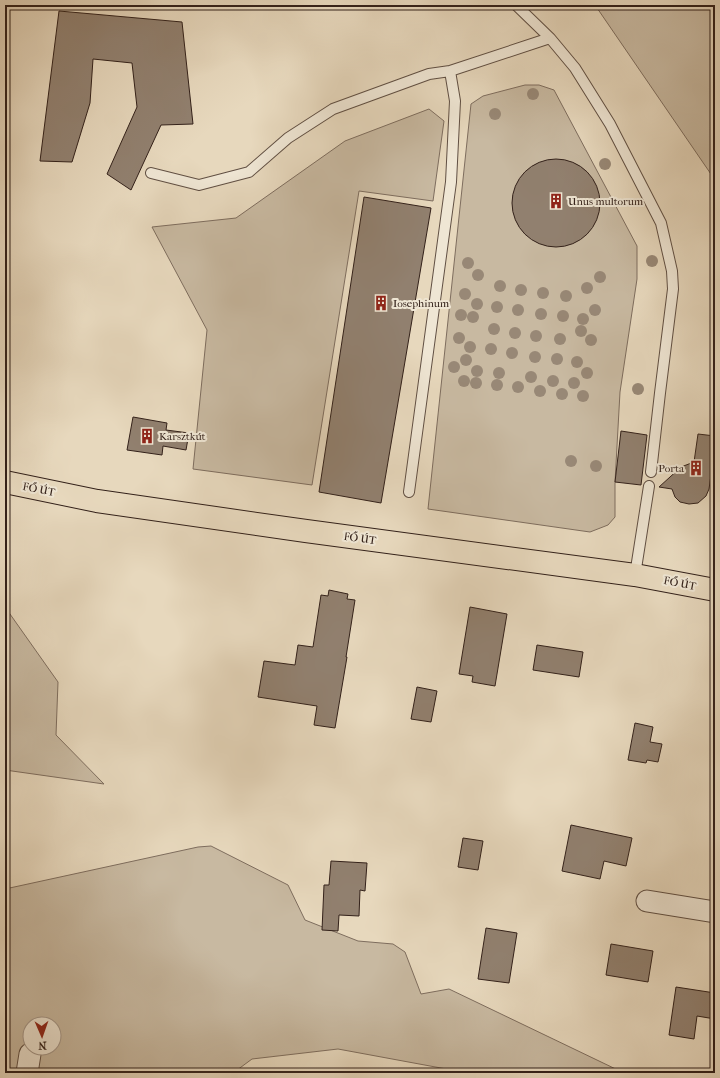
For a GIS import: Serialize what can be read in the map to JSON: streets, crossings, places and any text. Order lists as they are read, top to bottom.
{
  "streets": {
    "main road": ["FŐ ÚT"]
  },
  "places": {
    "building": [
      "Unus multorum",
      "Iosephinum",
      "Karsztkút",
      "Porta"
    ]
  },
  "north": "bottom"
}
